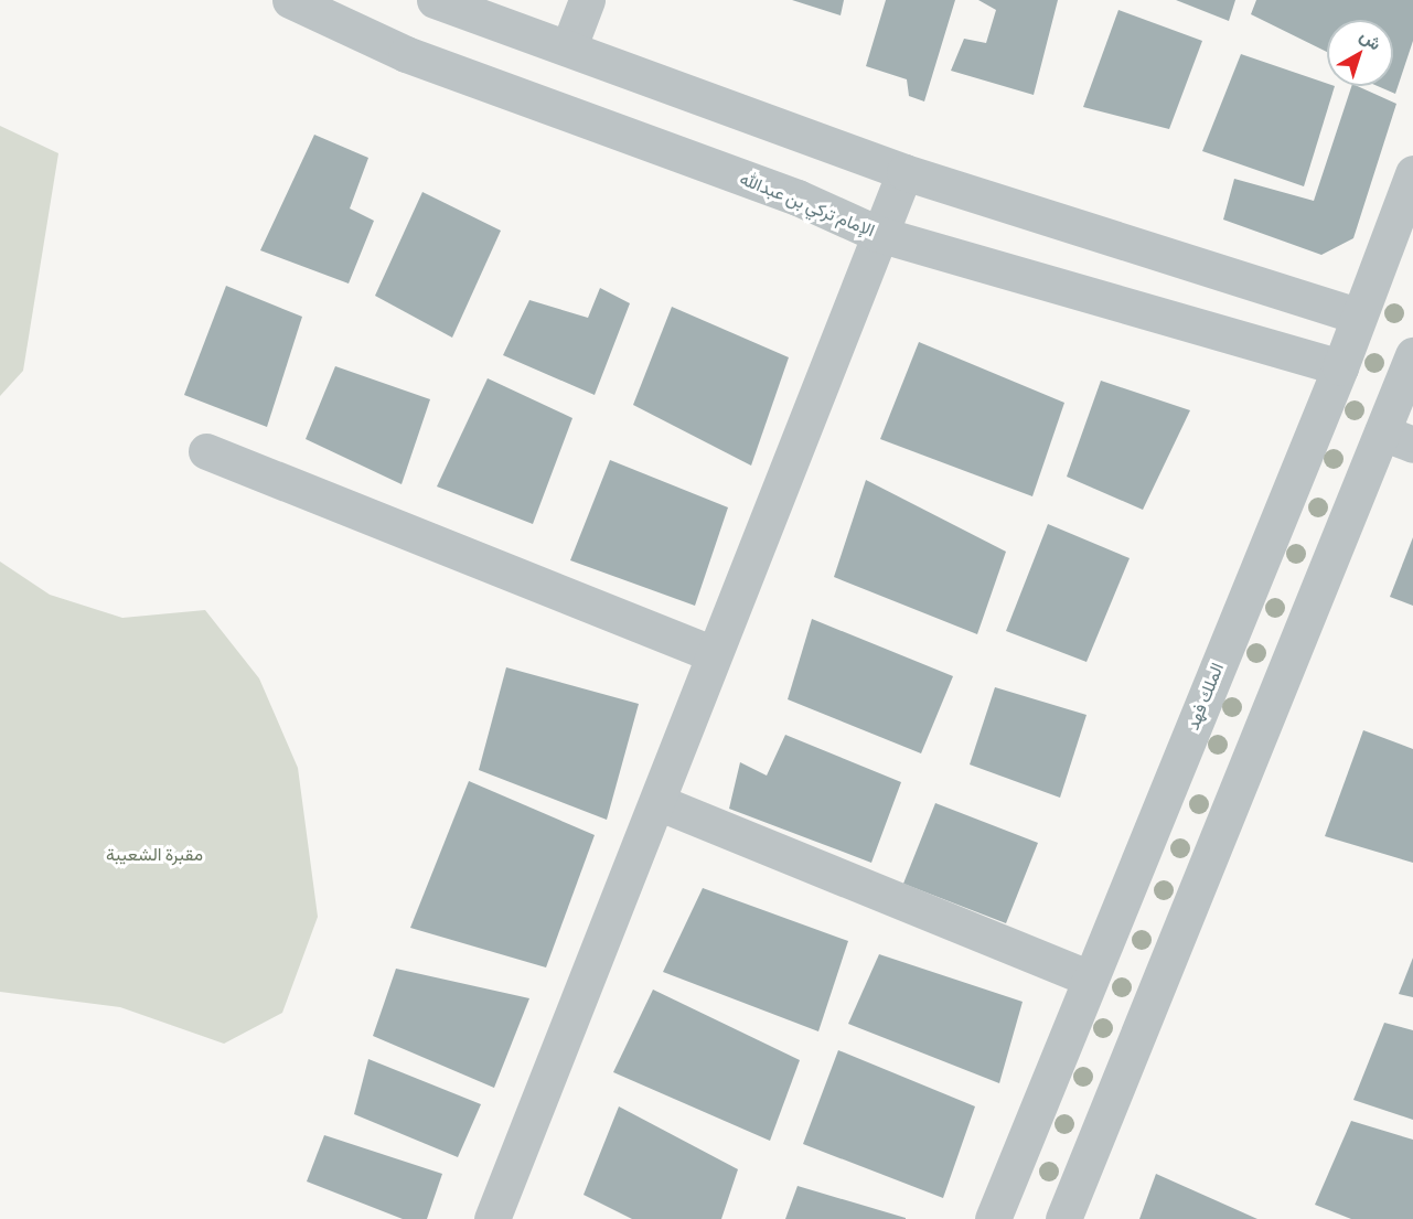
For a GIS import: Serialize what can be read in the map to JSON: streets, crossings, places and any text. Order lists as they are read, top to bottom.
{
  "streets": {
    "street": ["الإمام تركي بن عبدالله", "الملك فهد"]
  },
  "crossings": [
    ["الإمام تركي بن عبدالله", "الملك فهد"]
  ],
  "parks": ["مقبرة الشعيبة"],
  "north": "top right"
}
